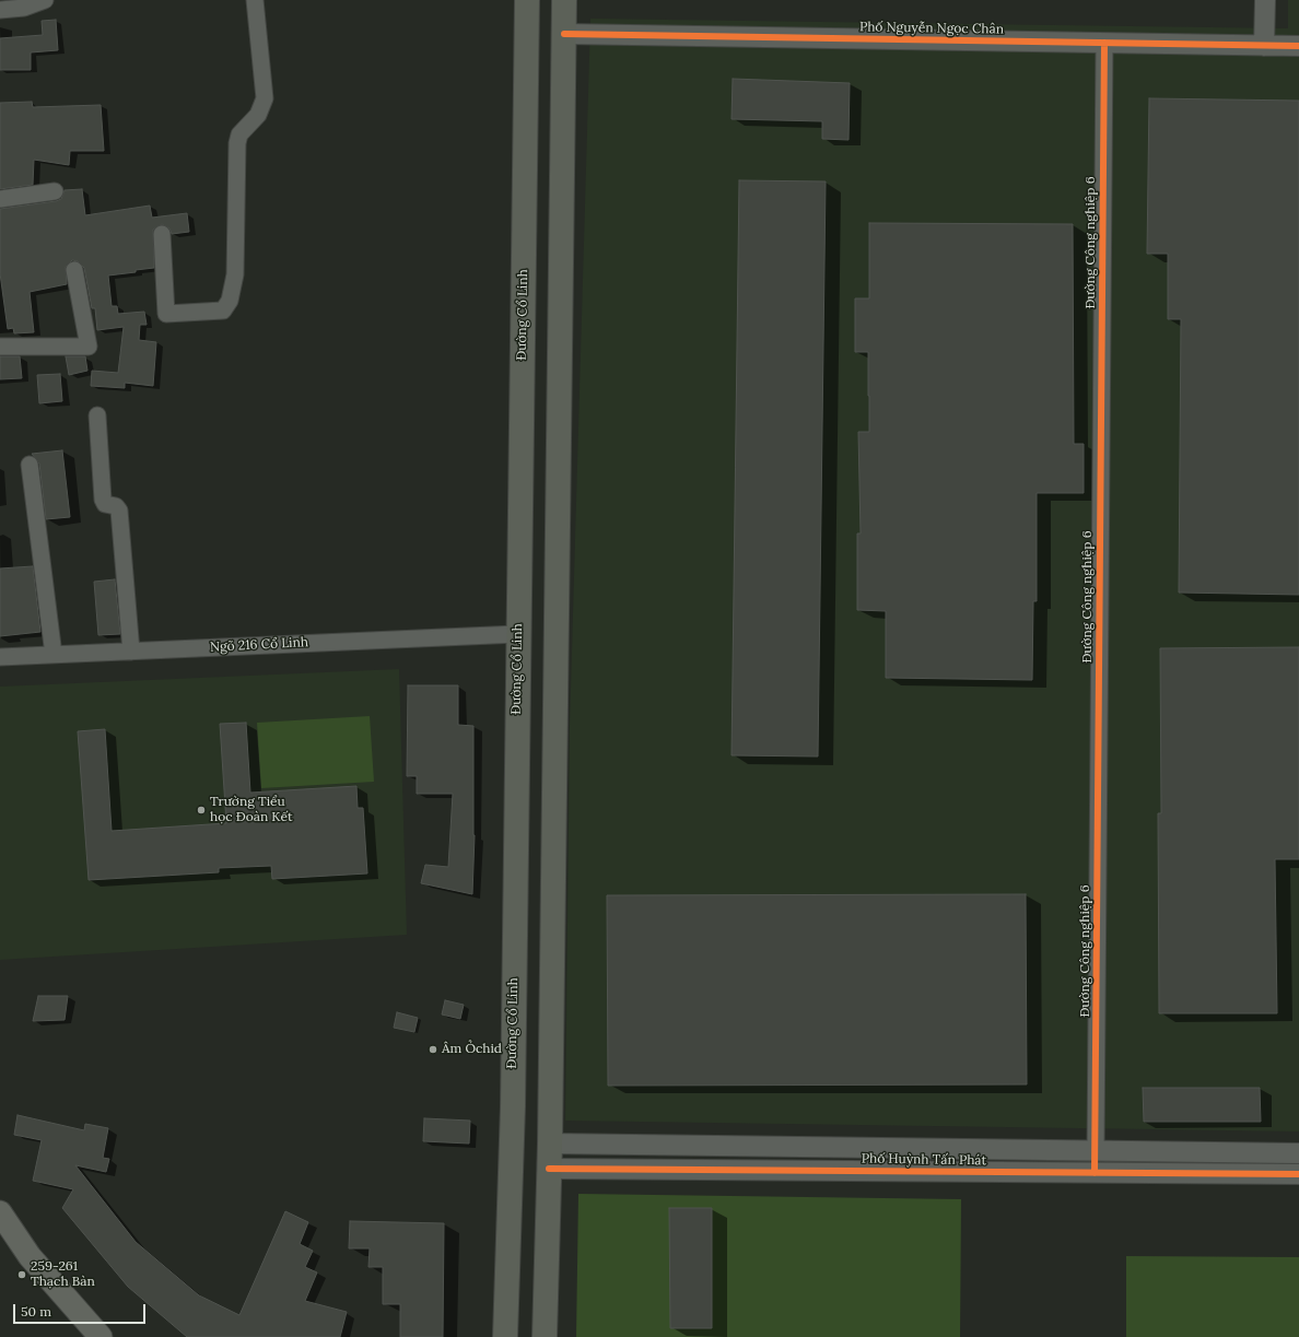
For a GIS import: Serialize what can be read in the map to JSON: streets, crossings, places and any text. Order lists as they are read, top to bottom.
{
  "streets": {
    "main road": ["Đường Cổ Linh"],
    "street": [
      "Phố Nguyễn Ngọc Chân",
      "Đường Công nghiệp 6",
      "Ngõ 216 Cổ Linh",
      "Phố Huỳnh Tấn Phát"
    ]
  },
  "crossings": [
    ["Phố Nguyễn Ngọc Chân", "Đường Công nghiệp 6"],
    ["Đường Công nghiệp 6", "Phố Huỳnh Tấn Phát"],
    ["Đường Cổ Linh", "Ngõ 216 Cổ Linh"]
  ],
  "places": ["Trường Tiểu học Đoàn Kết", "Âm Ỏchid", "259-261 Thạch Bàn"],
  "scale_bar": "50 m"
}
